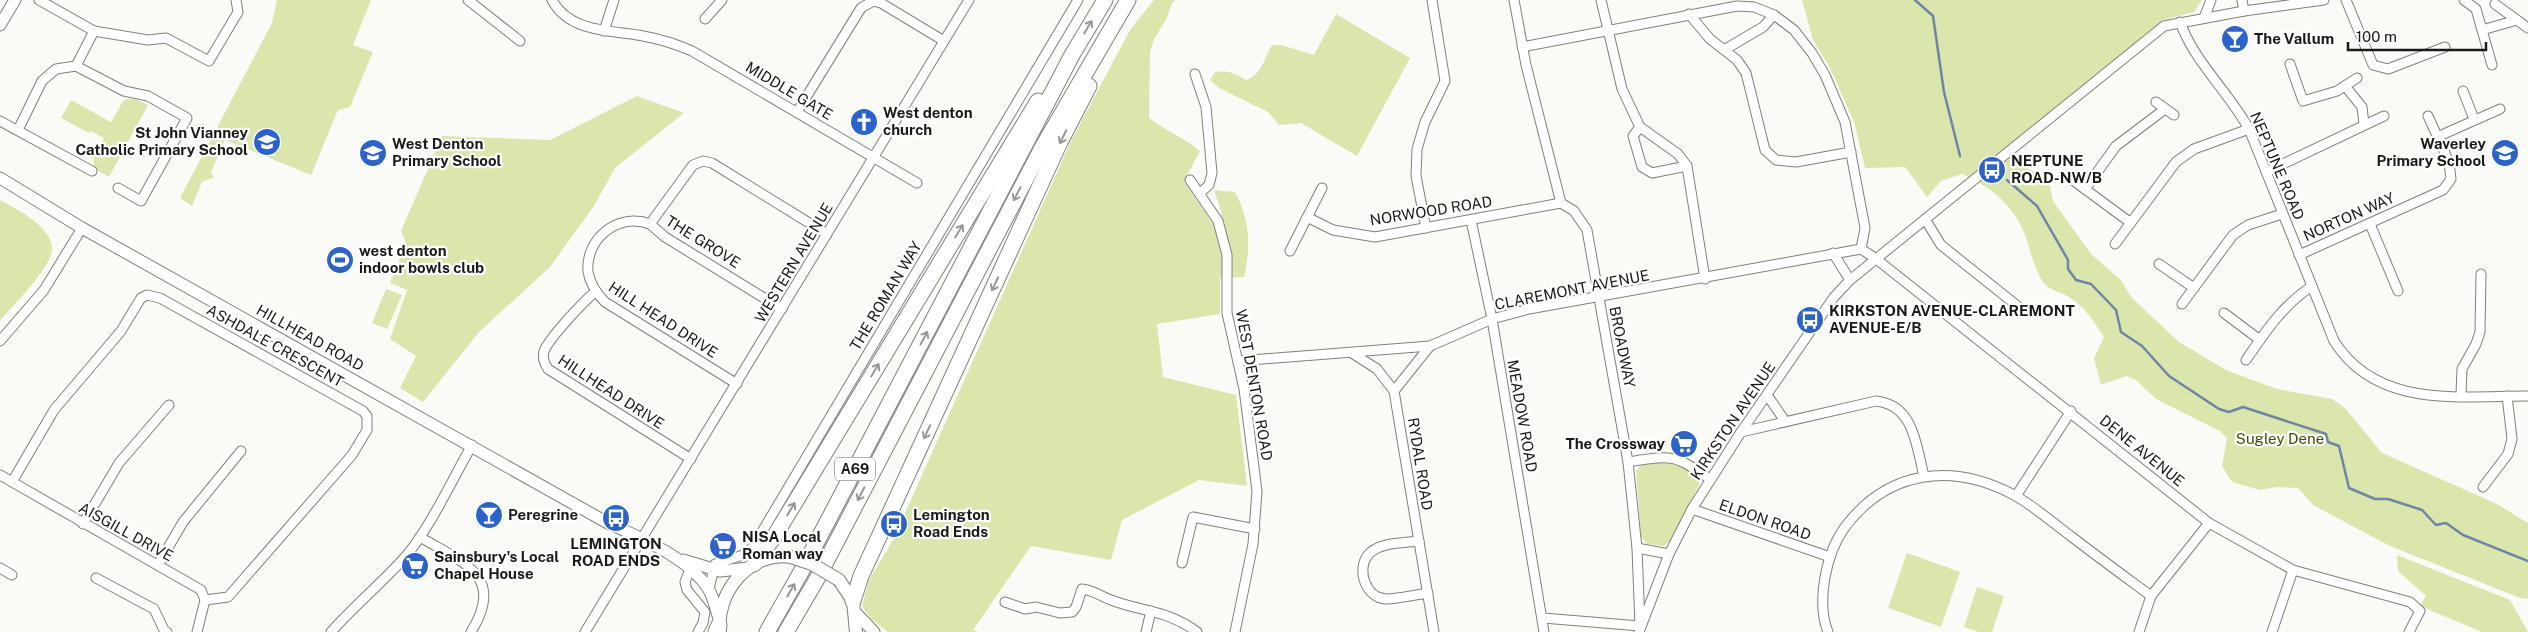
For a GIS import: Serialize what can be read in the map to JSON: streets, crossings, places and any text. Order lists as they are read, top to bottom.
{
  "streets": {
    "highway": ["A69"],
    "street": [
      "MIDDLE GATE",
      "NEPTUNE ROAD",
      "NORWOOD ROAD",
      "NORTON WAY",
      "THE GROVE",
      "WESTERN AVENUE",
      "CLAREMONT AVENUE",
      "THE ROMAN WAY",
      "HILL HEAD DRIVE",
      "HILLHEAD ROAD",
      "ASHDALE CRESCENT",
      "BROADWAY",
      "WEST DENTON ROAD",
      "HILLHEAD DRIVE",
      "MEADOW ROAD",
      "KIRKSTON AVENUE",
      "DENE AVENUE",
      "RYDAL ROAD",
      "ELDON ROAD",
      "AISGILL DRIVE"
    ]
  },
  "crossings": [
    ["MIDDLE GATE", "WESTERN AVENUE"],
    ["NEPTUNE ROAD", "NORTON WAY"],
    ["NORWOOD ROAD", "BROADWAY"],
    ["NORWOOD ROAD", "MEADOW ROAD"],
    ["THE GROVE", "WESTERN AVENUE"],
    ["THE GROVE", "HILL HEAD DRIVE"],
    ["WESTERN AVENUE", "HILL HEAD DRIVE"],
    ["WESTERN AVENUE", "HILLHEAD ROAD"],
    ["WESTERN AVENUE", "HILLHEAD DRIVE"],
    ["CLAREMONT AVENUE", "BROADWAY"],
    ["CLAREMONT AVENUE", "WEST DENTON ROAD"],
    ["CLAREMONT AVENUE", "MEADOW ROAD"],
    ["CLAREMONT AVENUE", "DENE AVENUE"],
    ["THE ROMAN WAY", "HILLHEAD ROAD"],
    ["HILL HEAD DRIVE", "HILLHEAD DRIVE"],
    ["ASHDALE CRESCENT", "AISGILL DRIVE"],
    ["BROADWAY", "KIRKSTON AVENUE"],
    ["KIRKSTON AVENUE", "DENE AVENUE"],
    ["KIRKSTON AVENUE", "ELDON ROAD"]
  ],
  "parks": ["Sugley Dene"],
  "places": {
    "bar": ["The Vallum", "Peregrine"],
    "church": ["West denton church"],
    "school or university": ["St John Vianney Catholic Primary School", "West Denton Primary School", "Waverley Primary School"],
    "bus stop": [
      "NEPTUNE ROAD-NW/B",
      "KIRKSTON AVENUE-CLAREMONT AVENUE-E/B",
      "LEMINGTON ROAD ENDS",
      "Lemington Road Ends"
    ],
    "sports": ["west denton indoor bowls club"],
    "supermarket": ["The Crossway", "NISA Local Roman way", "Sainsbury's Local Chapel House"]
  },
  "scale_bar": "100 m"
}
